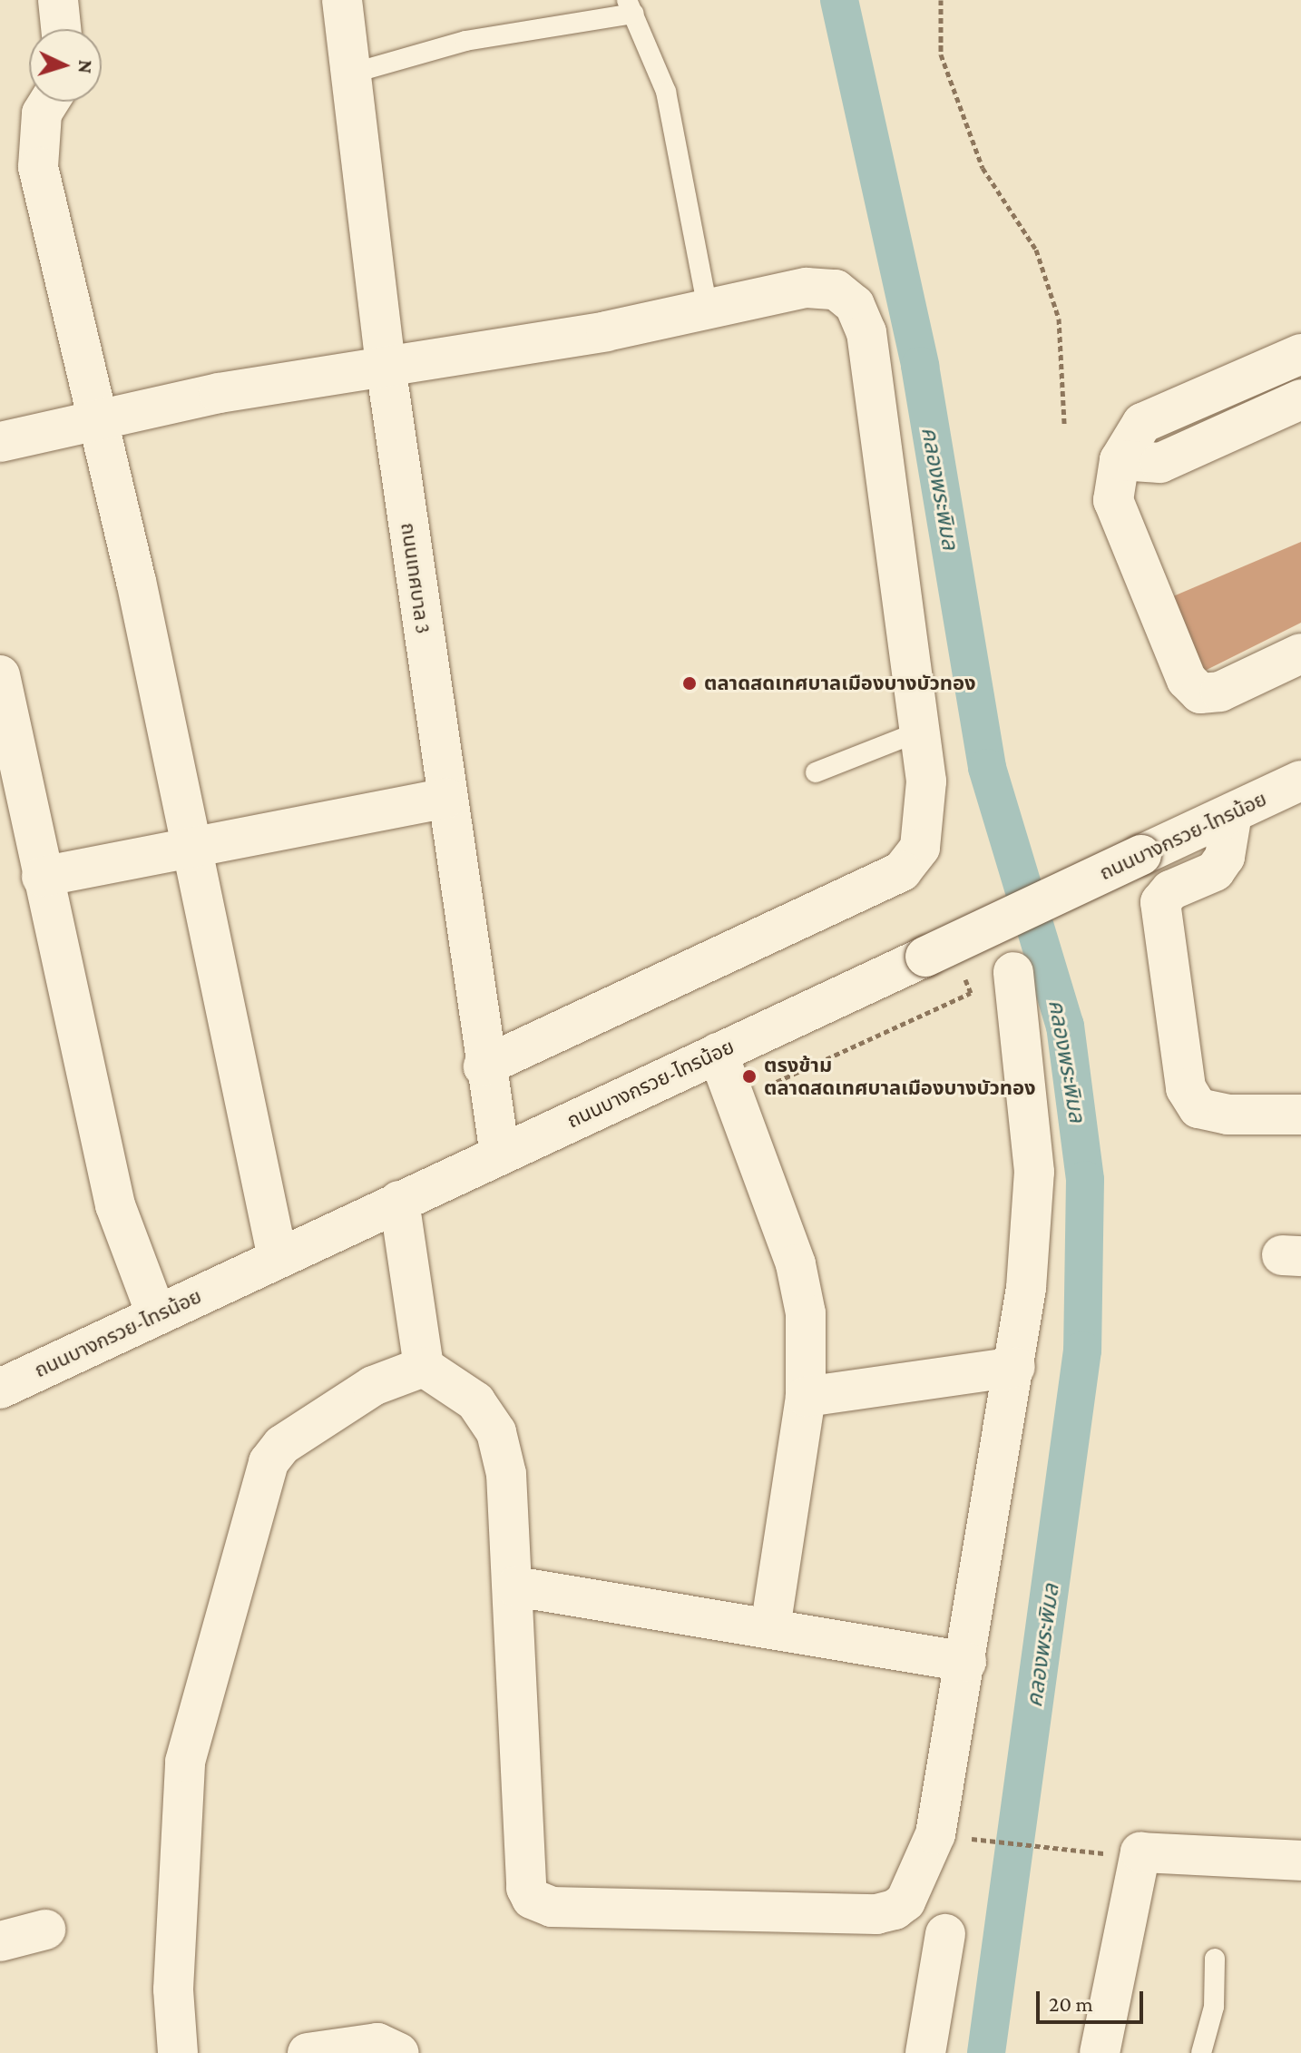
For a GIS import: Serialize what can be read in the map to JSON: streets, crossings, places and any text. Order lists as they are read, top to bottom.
{
  "streets": {
    "street": ["ถนนเทศบาล 3", "ถนนบางกรวย-ไทรน้อย"]
  },
  "crossings": [
    ["ถนนเทศบาล 3", "ถนนบางกรวย-ไทรน้อย"]
  ],
  "water": ["คลองพระพิมล"],
  "places": ["ตลาดสดเทศบาลเมืองบางบัวทอง", "ตรงข้าม ตลาดสดเทศบาลเมืองบางบัวทอง"],
  "scale_bar": "20 m",
  "north": "right"
}
